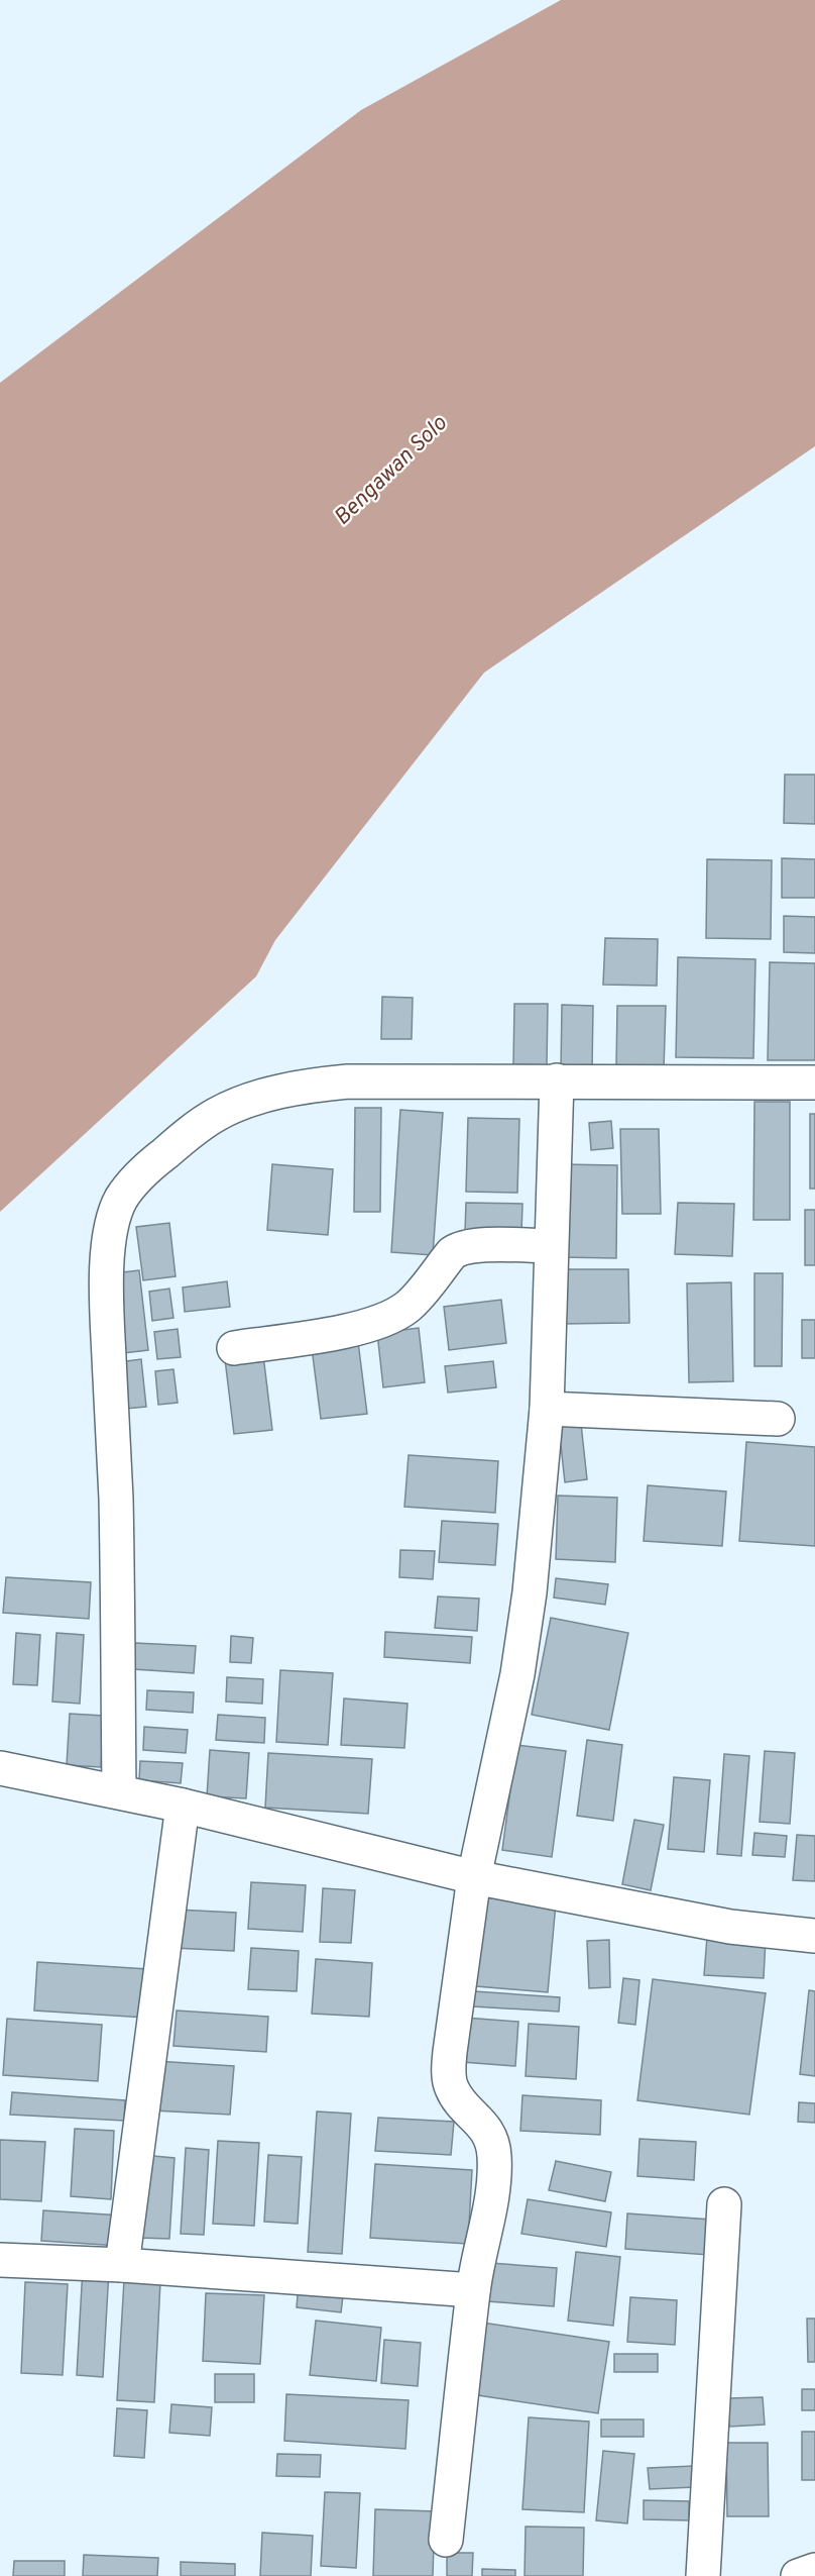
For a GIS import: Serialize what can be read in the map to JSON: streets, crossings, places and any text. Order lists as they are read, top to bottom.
{
  "water": ["Bengawan Solo"]
}
